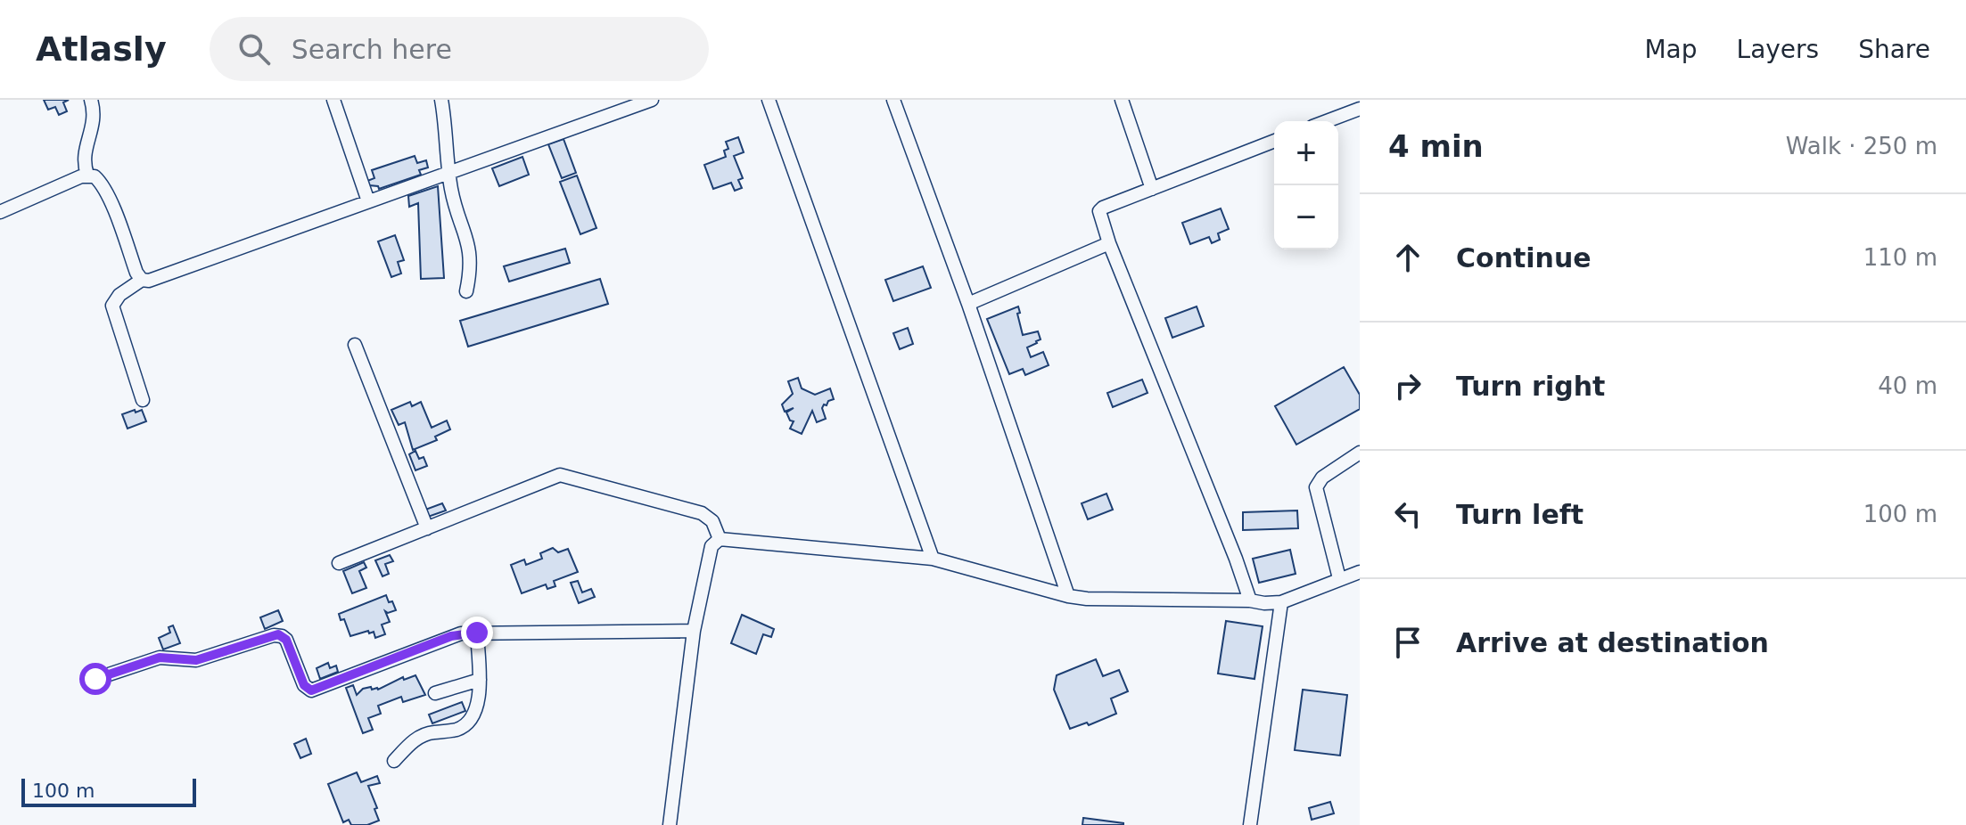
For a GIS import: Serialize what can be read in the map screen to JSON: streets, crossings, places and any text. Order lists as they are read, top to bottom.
{
  "scale_bar": "100 m",
  "page": {
    "header": "Atlasly",
    "search": "Search here",
    "nav": ["Map", "Layers", "Share"],
    "heading": ["4 min", "Walk · 250 m"],
    "map_buttons": ["+", "−"],
    "list": [
      ["Continue", "110 m"],
      ["Turn right", "40 m"],
      ["Turn left", "100 m"],
      "Arrive at destination"
    ],
    "scale": "100 m"
  }
}
